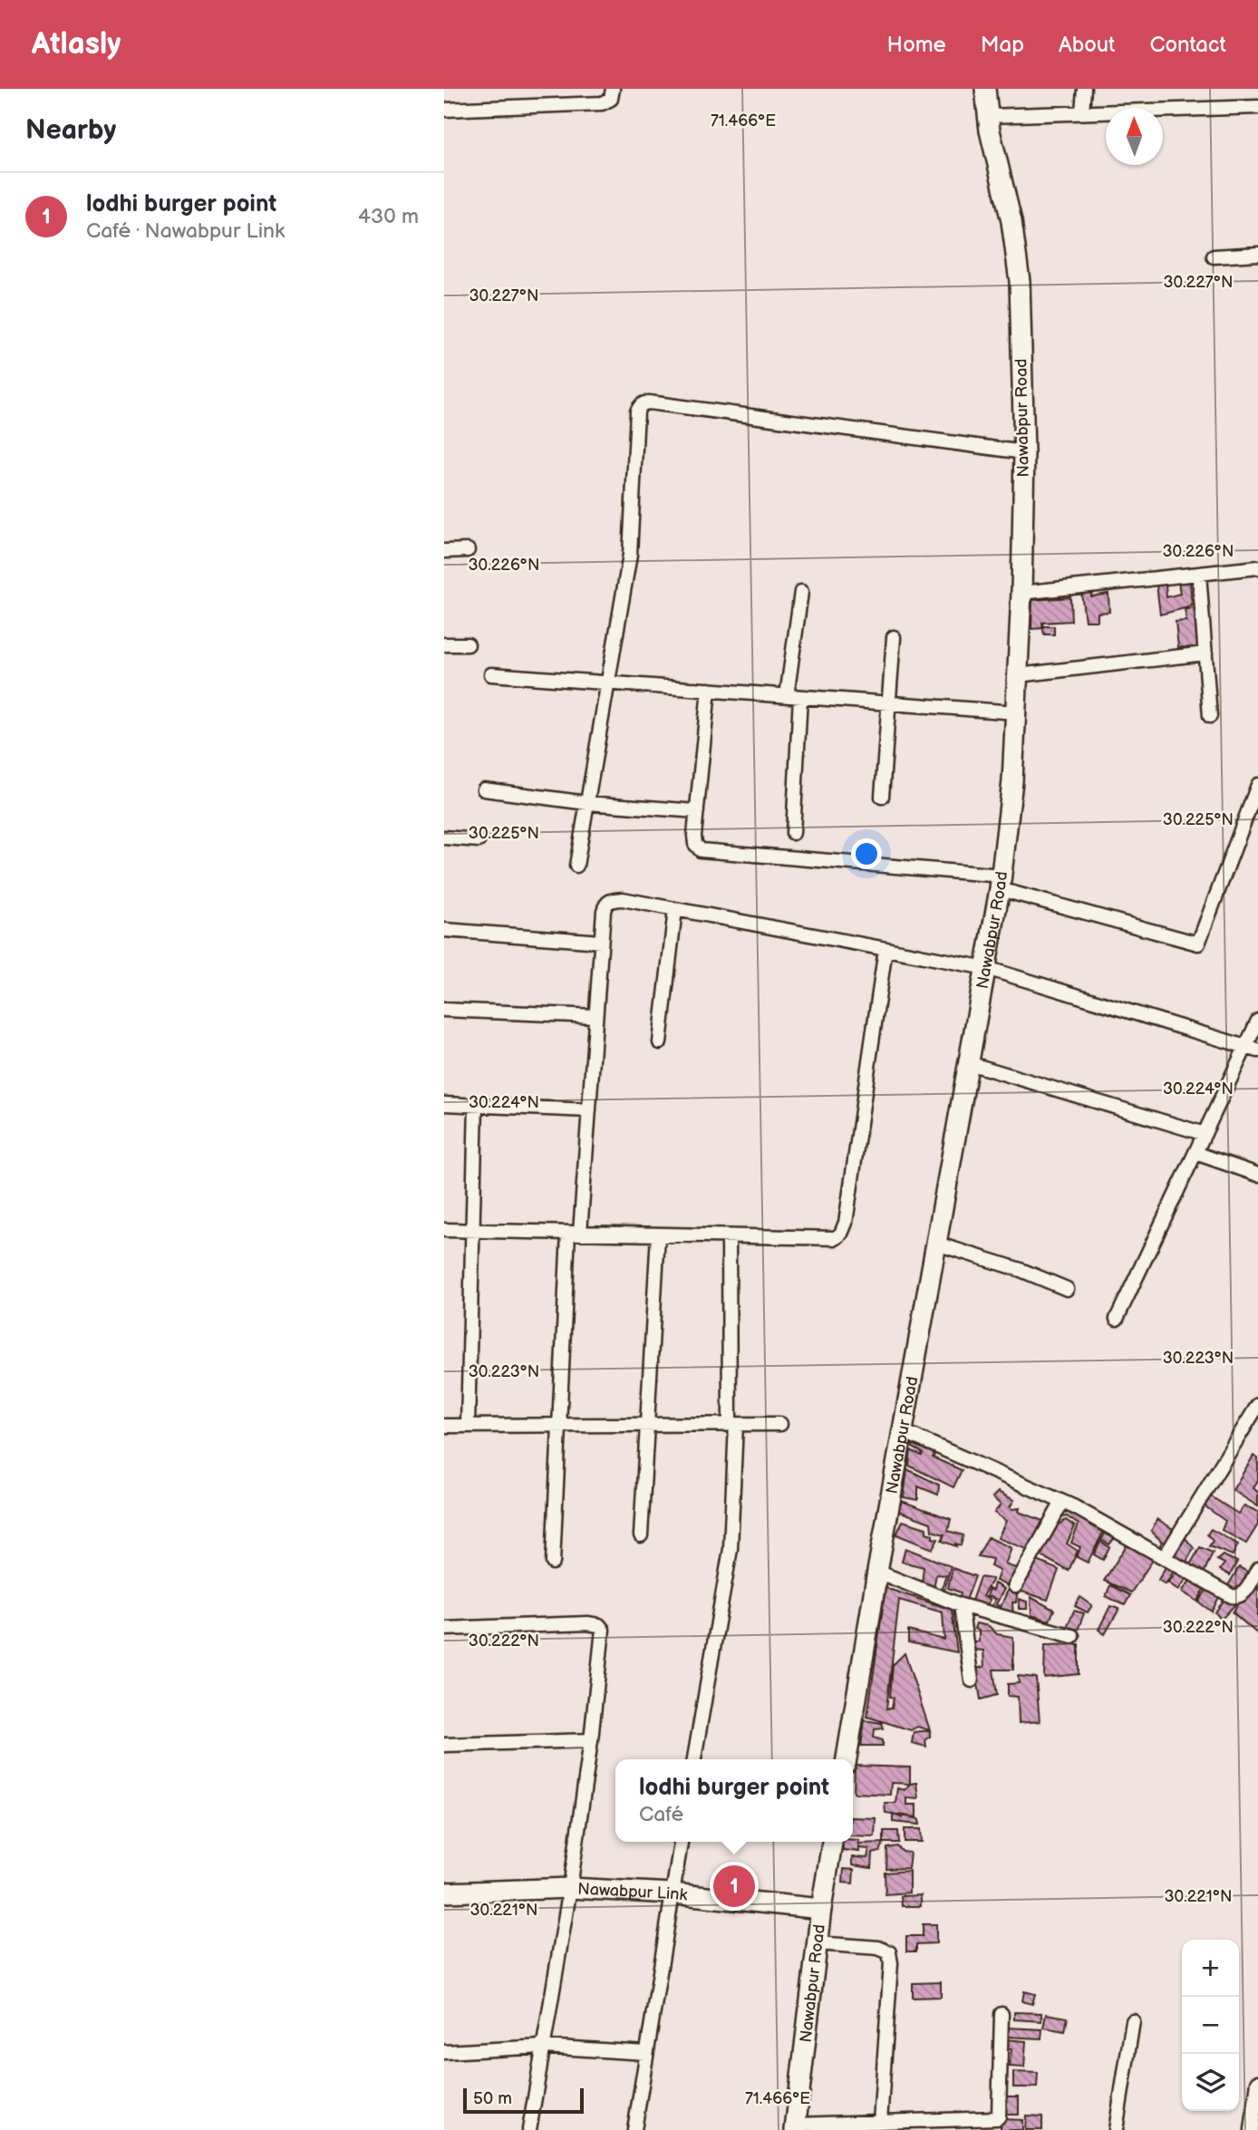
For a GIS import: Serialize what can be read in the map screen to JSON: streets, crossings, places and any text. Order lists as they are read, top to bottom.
{
  "streets": {
    "street": ["Nawabpur Road", "Nawabpur Link"]
  },
  "crossings": [
    ["Nawabpur Road", "Nawabpur Link"]
  ],
  "scale_bar": "50 m",
  "north": "top",
  "page": {
    "header": "Atlasly",
    "nav": [
      "Home",
      "Map",
      "About",
      "Contact"
    ],
    "heading": "Nearby",
    "list": [
      {
        "mark": "1",
        "name": "lodhi burger point",
        "note": "Café · Nawabpur Link",
        "value": "430 m"
      }
    ],
    "popup": ["lodhi burger point", "Café"],
    "pins": "1",
    "map_buttons": ["+", "−"],
    "scale": "50 m"
  },
  "coordinates": [
    "71.466°E",
    "30.227°N",
    "30.226°N",
    "30.225°N",
    "30.224°N",
    "30.223°N",
    "30.222°N",
    "30.221°N"
  ]
}
